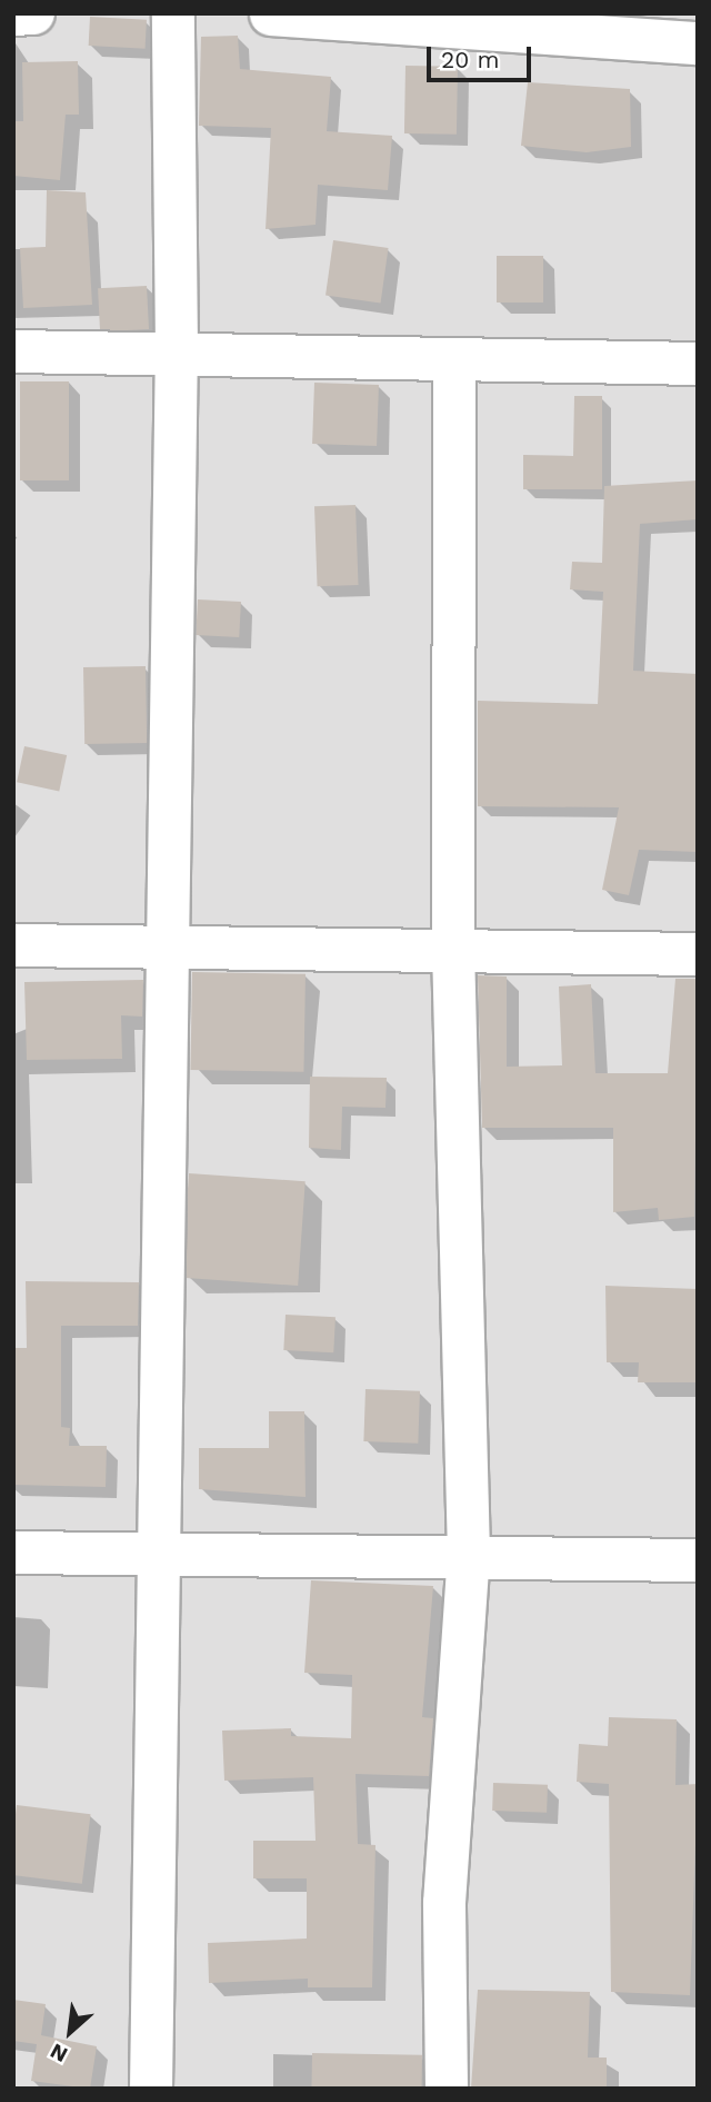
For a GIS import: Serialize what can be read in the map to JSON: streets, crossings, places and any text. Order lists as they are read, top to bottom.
{
  "scale_bar": "20 m",
  "north": "bottom left"
}
